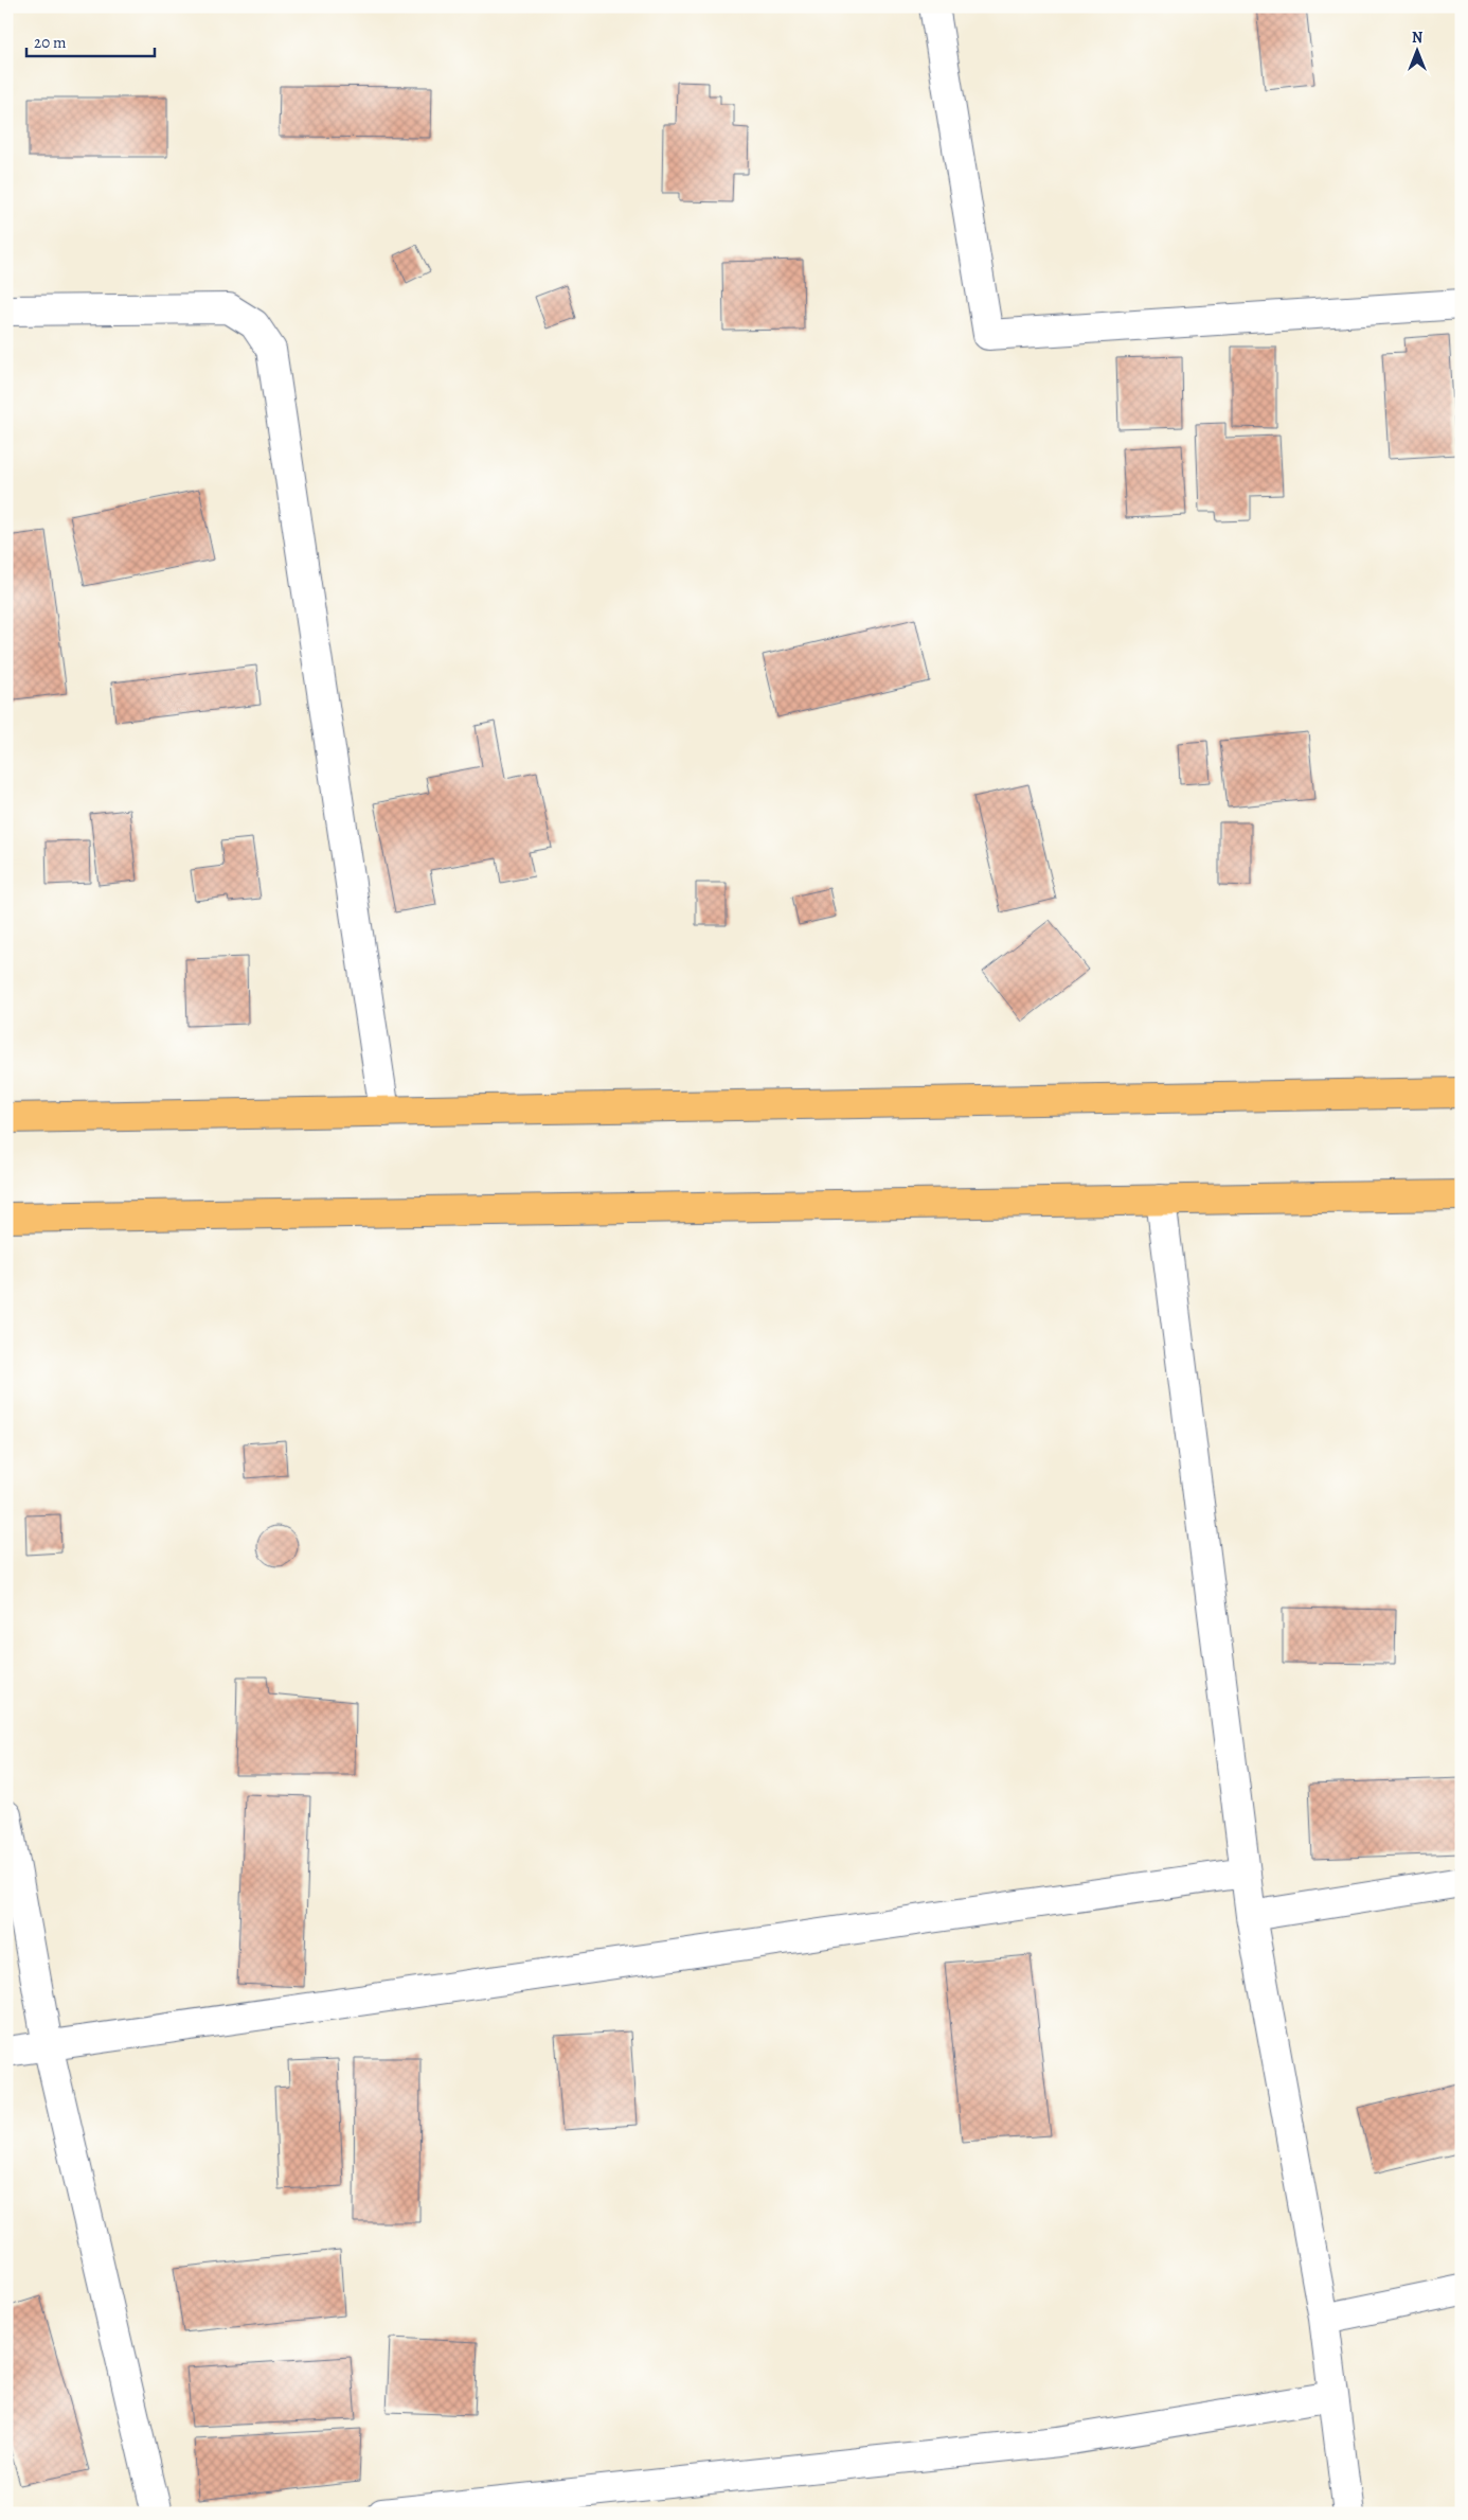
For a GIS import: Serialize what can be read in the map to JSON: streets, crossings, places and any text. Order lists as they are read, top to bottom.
{
  "scale_bar": "20 m",
  "north": "top"
}
